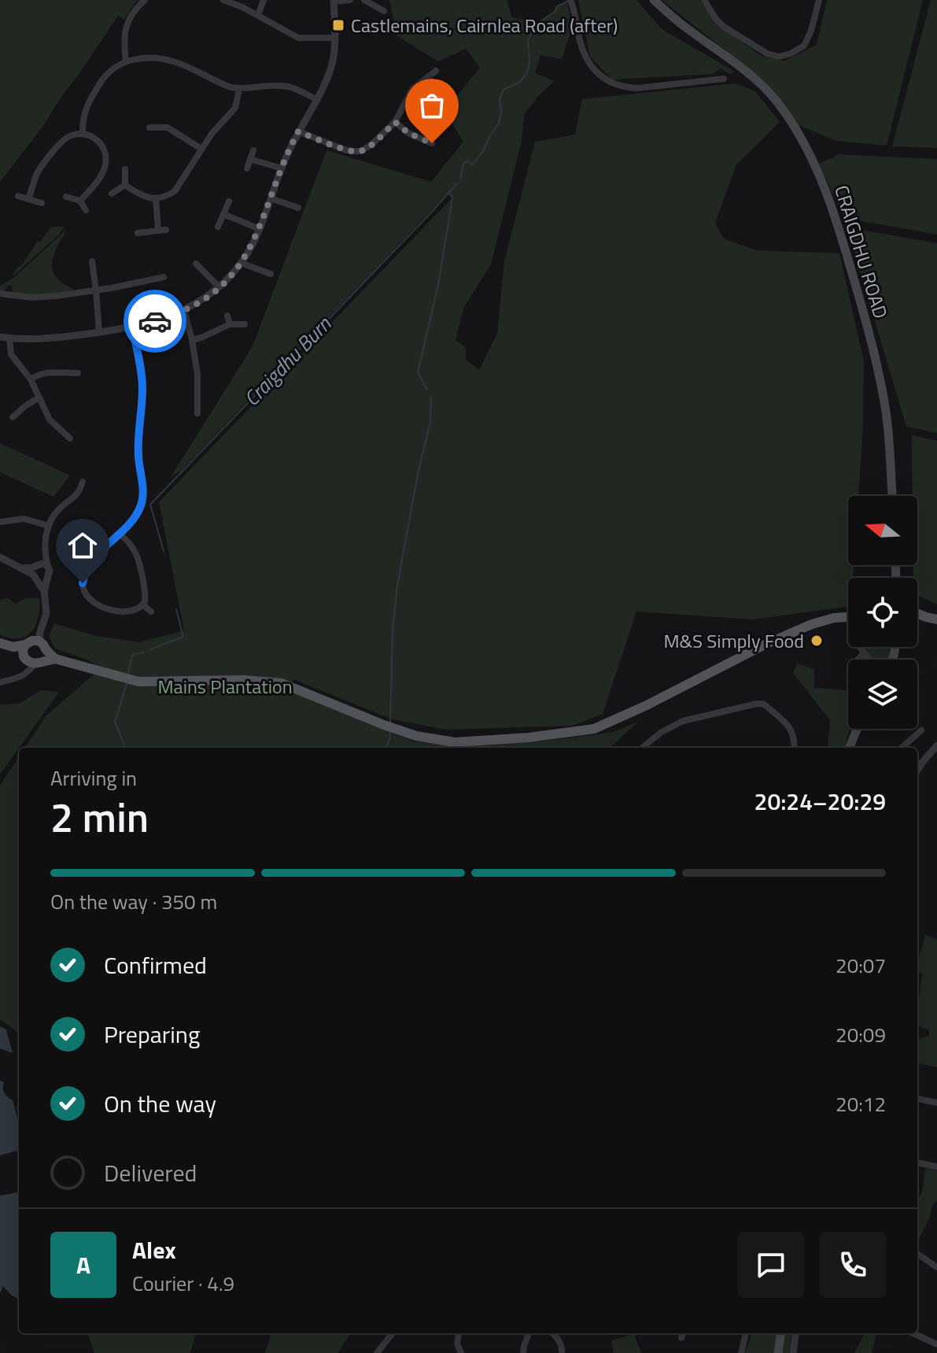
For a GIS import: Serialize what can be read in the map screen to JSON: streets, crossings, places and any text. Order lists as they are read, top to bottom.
{
  "streets": {
    "main road": ["CRAIGDHU ROAD"]
  },
  "water": ["Craigdhu Burn"],
  "parks": ["Mains Plantation"],
  "places": {
    "transit": ["Castlemains, Cairnlea Road (after)"],
    "other": ["M&S Simply Food"]
  },
  "north": "left",
  "page": {
    "heading": ["2 min", "Arriving in", "20:24–20:29"],
    "panel": ["Alex", "Courier · 4.9"],
    "bar": "On the way · 350 m",
    "list": [
      ["Confirmed", "20:07"],
      ["Preparing", "20:09"],
      ["On the way", "20:12"],
      "Delivered"
    ],
    "round": "A"
  }
}
